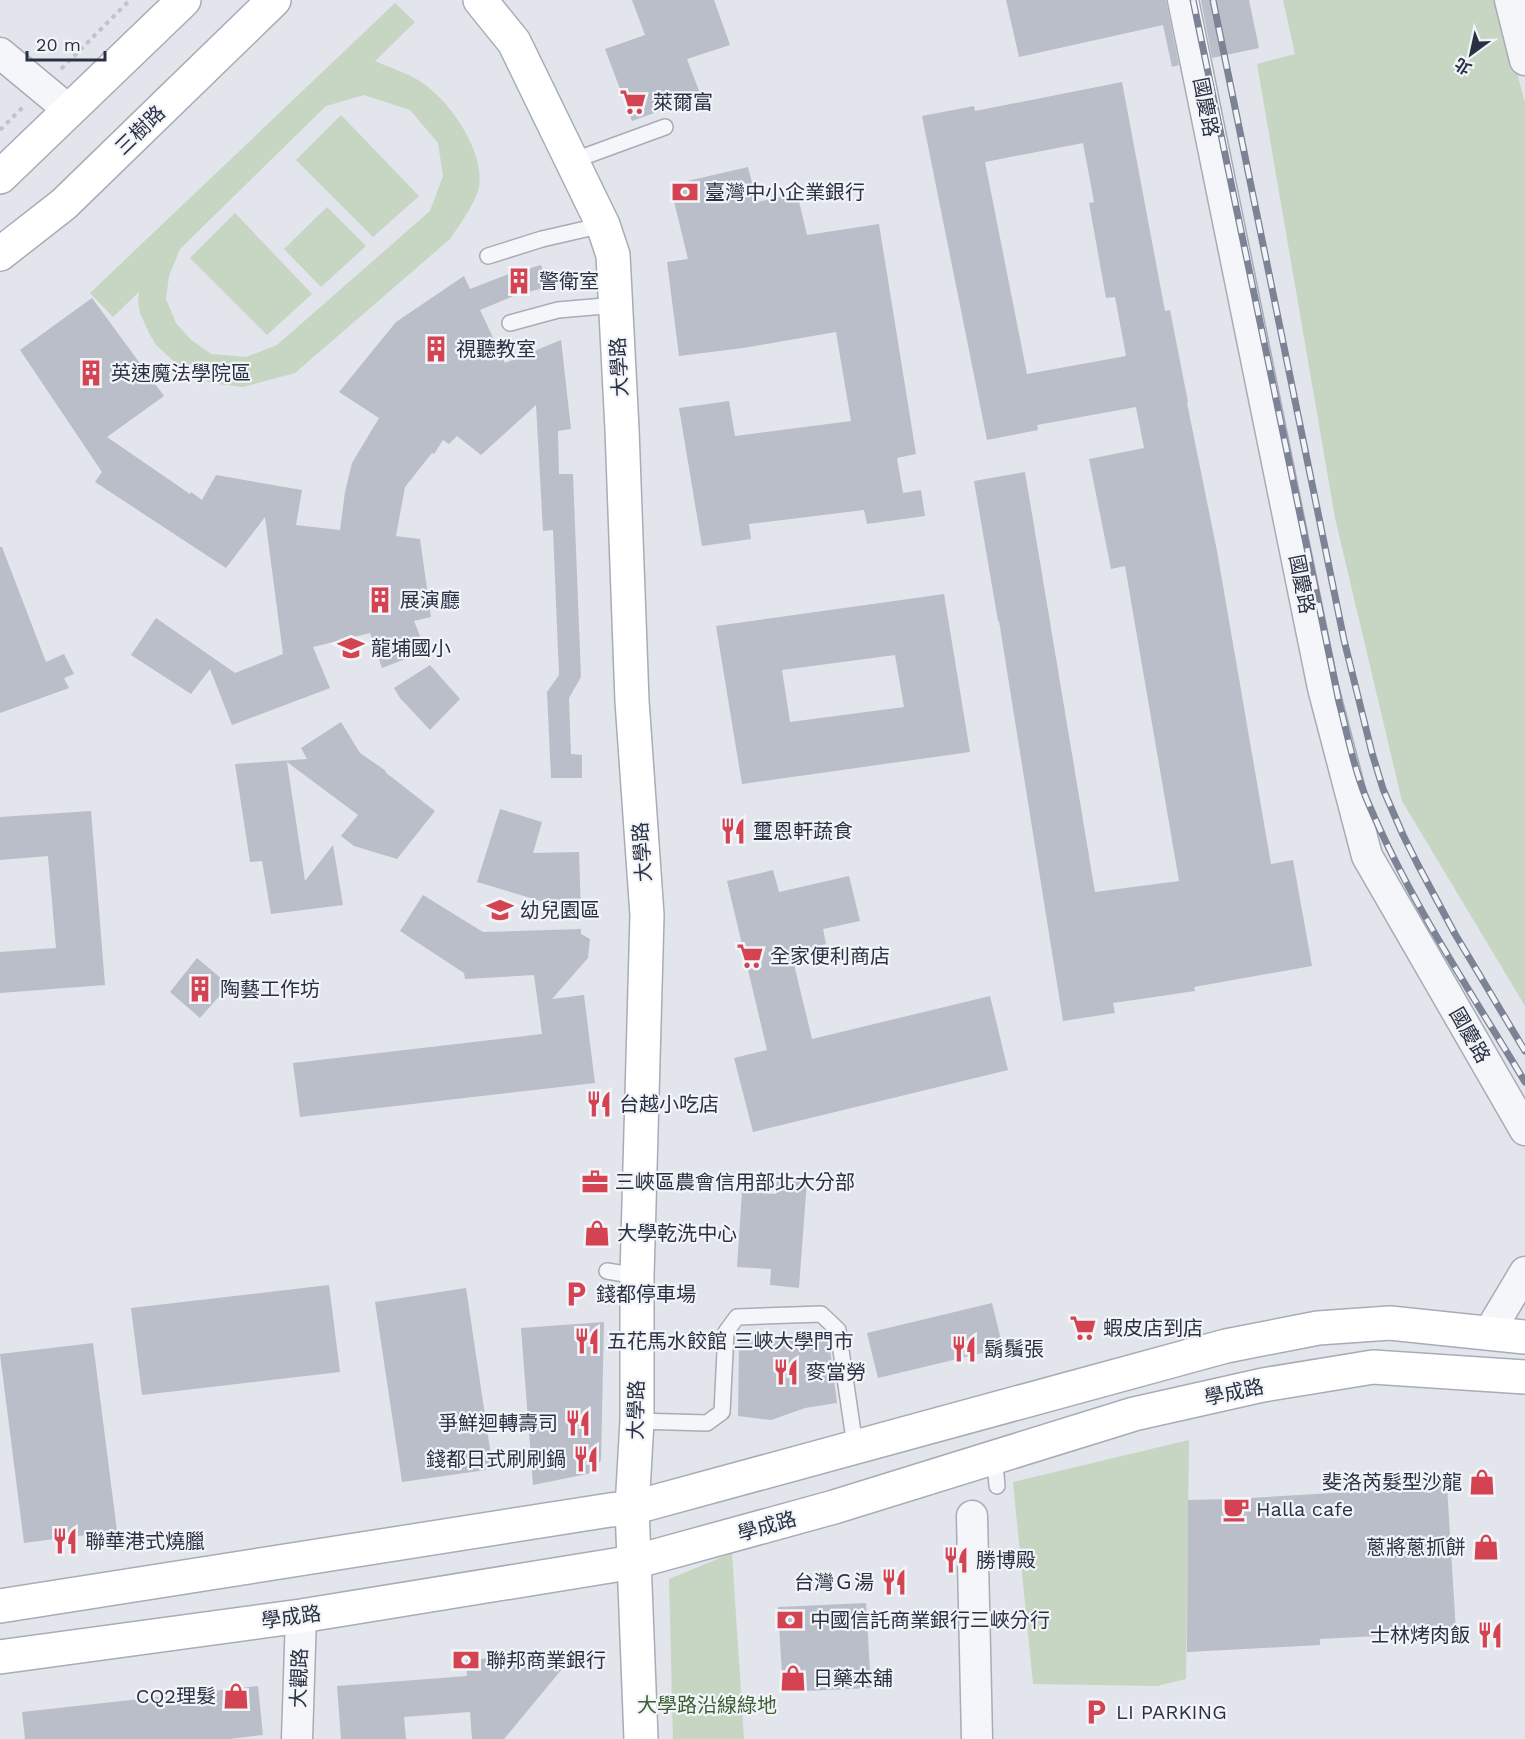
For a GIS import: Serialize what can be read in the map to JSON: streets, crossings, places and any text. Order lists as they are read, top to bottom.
{
  "streets": {
    "street": [
      "國慶路",
      "三樹路",
      "大學路",
      "學成路",
      "大觀路"
    ]
  },
  "crossings": [
    ["大學路", "學成路"],
    ["學成路", "大觀路"]
  ],
  "parks": ["大學路沿線綠地"],
  "places": {
    "supermarket": ["萊爾富", "全家便利商店", "蝦皮店到店"],
    "bank": ["臺灣中小企業銀行", "中國信託商業銀行三峽分行", "聯邦商業銀行"],
    "building": [
      "警衛室",
      "視聽教室",
      "英速魔法學院區",
      "展演廳",
      "陶藝工作坊"
    ],
    "school or university": ["龍埔國小", "幼兒園區"],
    "restaurant": [
      "璽恩軒蔬食",
      "台越小吃店",
      "五花馬水餃館 三峽大學門市",
      "鬍鬚張",
      "麥當勞",
      "爭鮮迴轉壽司",
      "錢都日式刷刷鍋",
      "聯華港式燒臘",
      "勝博殿",
      "台灣Ｇ湯",
      "士林烤肉飯"
    ],
    "office": ["三峽區農會信用部北大分部"],
    "shop": [
      "大學乾洗中心",
      "斐洛芮髮型沙龍",
      "蔥將蔥抓餅",
      "日藥本舖",
      "CQ2理髮"
    ],
    "parking": ["錢都停車場", "LI PARKING"],
    "cafe": ["Halla cafe"]
  },
  "scale_bar": "20 m",
  "north": "bottom left"
}
